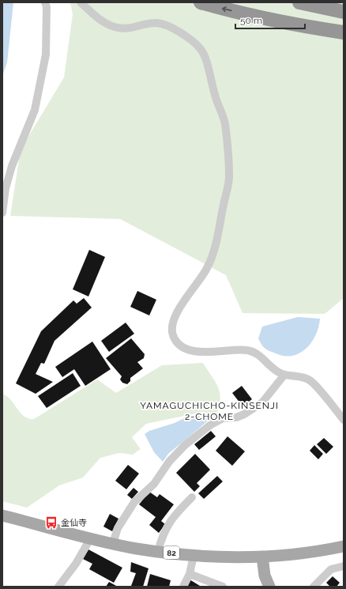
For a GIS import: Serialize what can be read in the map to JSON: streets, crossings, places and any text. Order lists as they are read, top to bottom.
{
  "streets": {
    "main road": ["82"]
  },
  "districts": ["YAMAGUCHICHO-KINSENJI 2-CHOME"],
  "places": {
    "bus stop": ["金仙寺"]
  },
  "scale_bar": "50 m"
}
